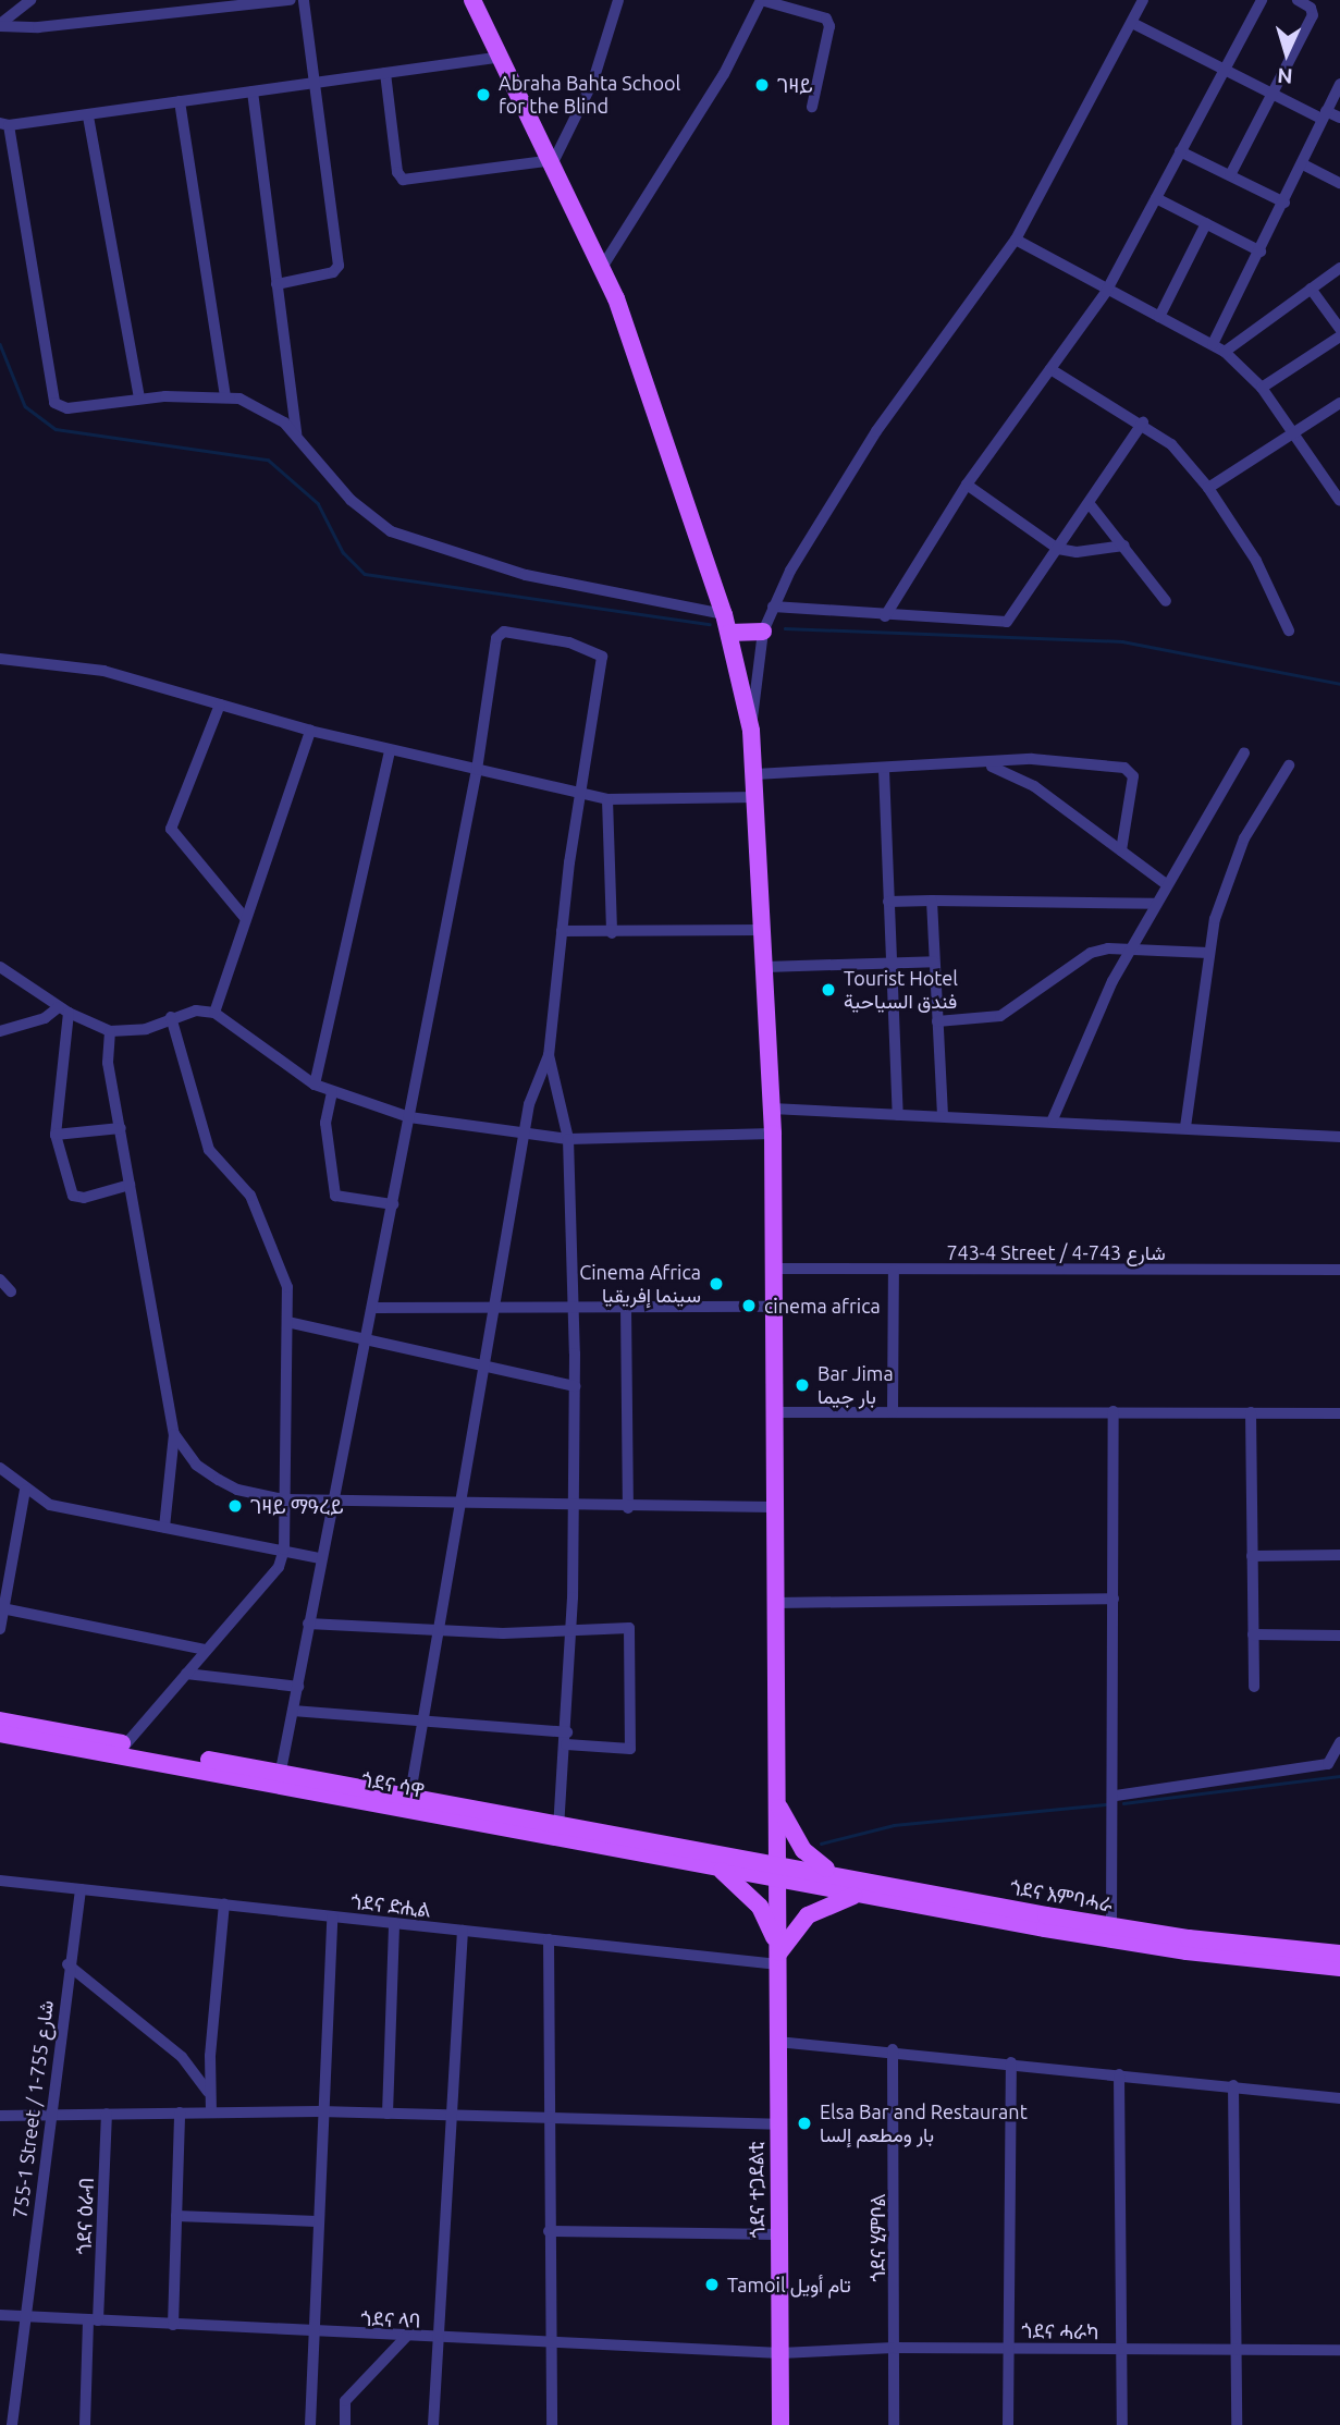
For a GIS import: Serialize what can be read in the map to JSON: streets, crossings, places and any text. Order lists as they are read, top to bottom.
{
  "streets": {
    "main road": ["ጎደና ሳዋ", "ጎደና እምባሓራ", "ጎደና ተጋደልቲ"],
    "street": [
      "743-4 Street / شارع 743-4",
      "ጎደና ድሒል",
      "755-1 Street / شارع 755-1",
      "ጎደና ዕራብ",
      "ጎደና ሂምቦል",
      "ጎደና ላባ",
      "ጎደና ሓራካ"
    ]
  },
  "crossings": [
    ["743-4 Street / شارع 743-4", "ጎደና ተጋደልቲ"],
    ["ጎደና ሳዋ", "ጎደና እምባሓራ"],
    ["ጎደና ሳዋ", "ጎደና ተጋደልቲ"],
    ["ጎደና እምባሓራ", "ጎደና ተጋደልቲ"],
    ["ጎደና ድሒል", "755-1 Street / شارع 755-1"],
    ["ጎደና ድሒል", "ጎደና ተጋደልቲ"],
    ["755-1 Street / شارع 755-1", "ጎደና ላባ"],
    ["ጎደና ተጋደልቲ", "ጎደና ላባ"],
    ["ጎደና ተጋደልቲ", "ጎደና ሓራካ"],
    ["ጎደና ዕራብ", "ጎደና ላባ"],
    ["ጎደና ሂምቦል", "ጎደና ሓራካ"],
    ["ጎደና ላባ", "ጎደና ሓራካ"]
  ],
  "places": [
    "ገዛይ",
    "Abraha Bahta School for the Blind",
    "Tourist Hotel فندق السياحية",
    "Cinema Africa سينما إفريقيا",
    "cinema africa",
    "Bar Jima بار جيما",
    "ገዛይ ማዓረይ",
    "Elsa Bar and Restaurant بار ومطعم إلسا",
    "Tamoil تام أويل"
  ],
  "north": "bottom"
}
